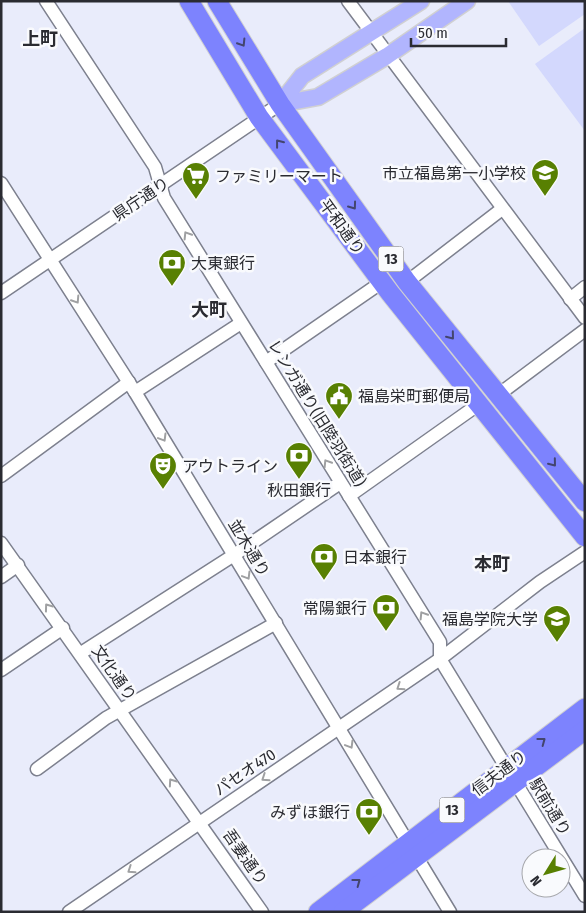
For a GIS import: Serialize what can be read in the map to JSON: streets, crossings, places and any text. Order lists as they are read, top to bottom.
{
  "streets": {
    "highway": ["平和通り", "13", "信夫通り"],
    "main road": ["県庁通り"],
    "street": [
      "レンガ通り(旧陸羽街道)",
      "並木通り",
      "文化通り",
      "パセオ470",
      "駅前通り",
      "吾妻通り"
    ]
  },
  "crossings": [
    ["県庁通り", "平和通り"],
    ["県庁通り", "レンガ通り(旧陸羽街道)"],
    ["県庁通り", "並木通り"],
    ["レンガ通り(旧陸羽街道)", "パセオ470"],
    ["レンガ通り(旧陸羽街道)", "駅前通り"],
    ["並木通り", "パセオ470"],
    ["並木通り", "信夫通り"],
    ["文化通り", "パセオ470"],
    ["文化通り", "吾妻通り"],
    ["パセオ470", "駅前通り"],
    ["パセオ470", "吾妻通り"],
    ["信夫通り", "駅前通り"]
  ],
  "one_way": [
    "レンガ通り(旧陸羽街道)",
    "並木通り",
    "文化通り",
    "パセオ470"
  ],
  "districts": ["上町", "大町", "本町"],
  "places": {
    "school or university": ["市立福島第一小学校", "福島学院大学"],
    "supermarket": ["ファミリーマート"],
    "bank": [
      "大東銀行",
      "秋田銀行",
      "日本銀行",
      "常陽銀行",
      "みずほ銀行"
    ],
    "public building": ["福島栄町郵便局"],
    "theatre": ["アウトライン"]
  },
  "scale_bar": "50 m",
  "north": "bottom left"
}
